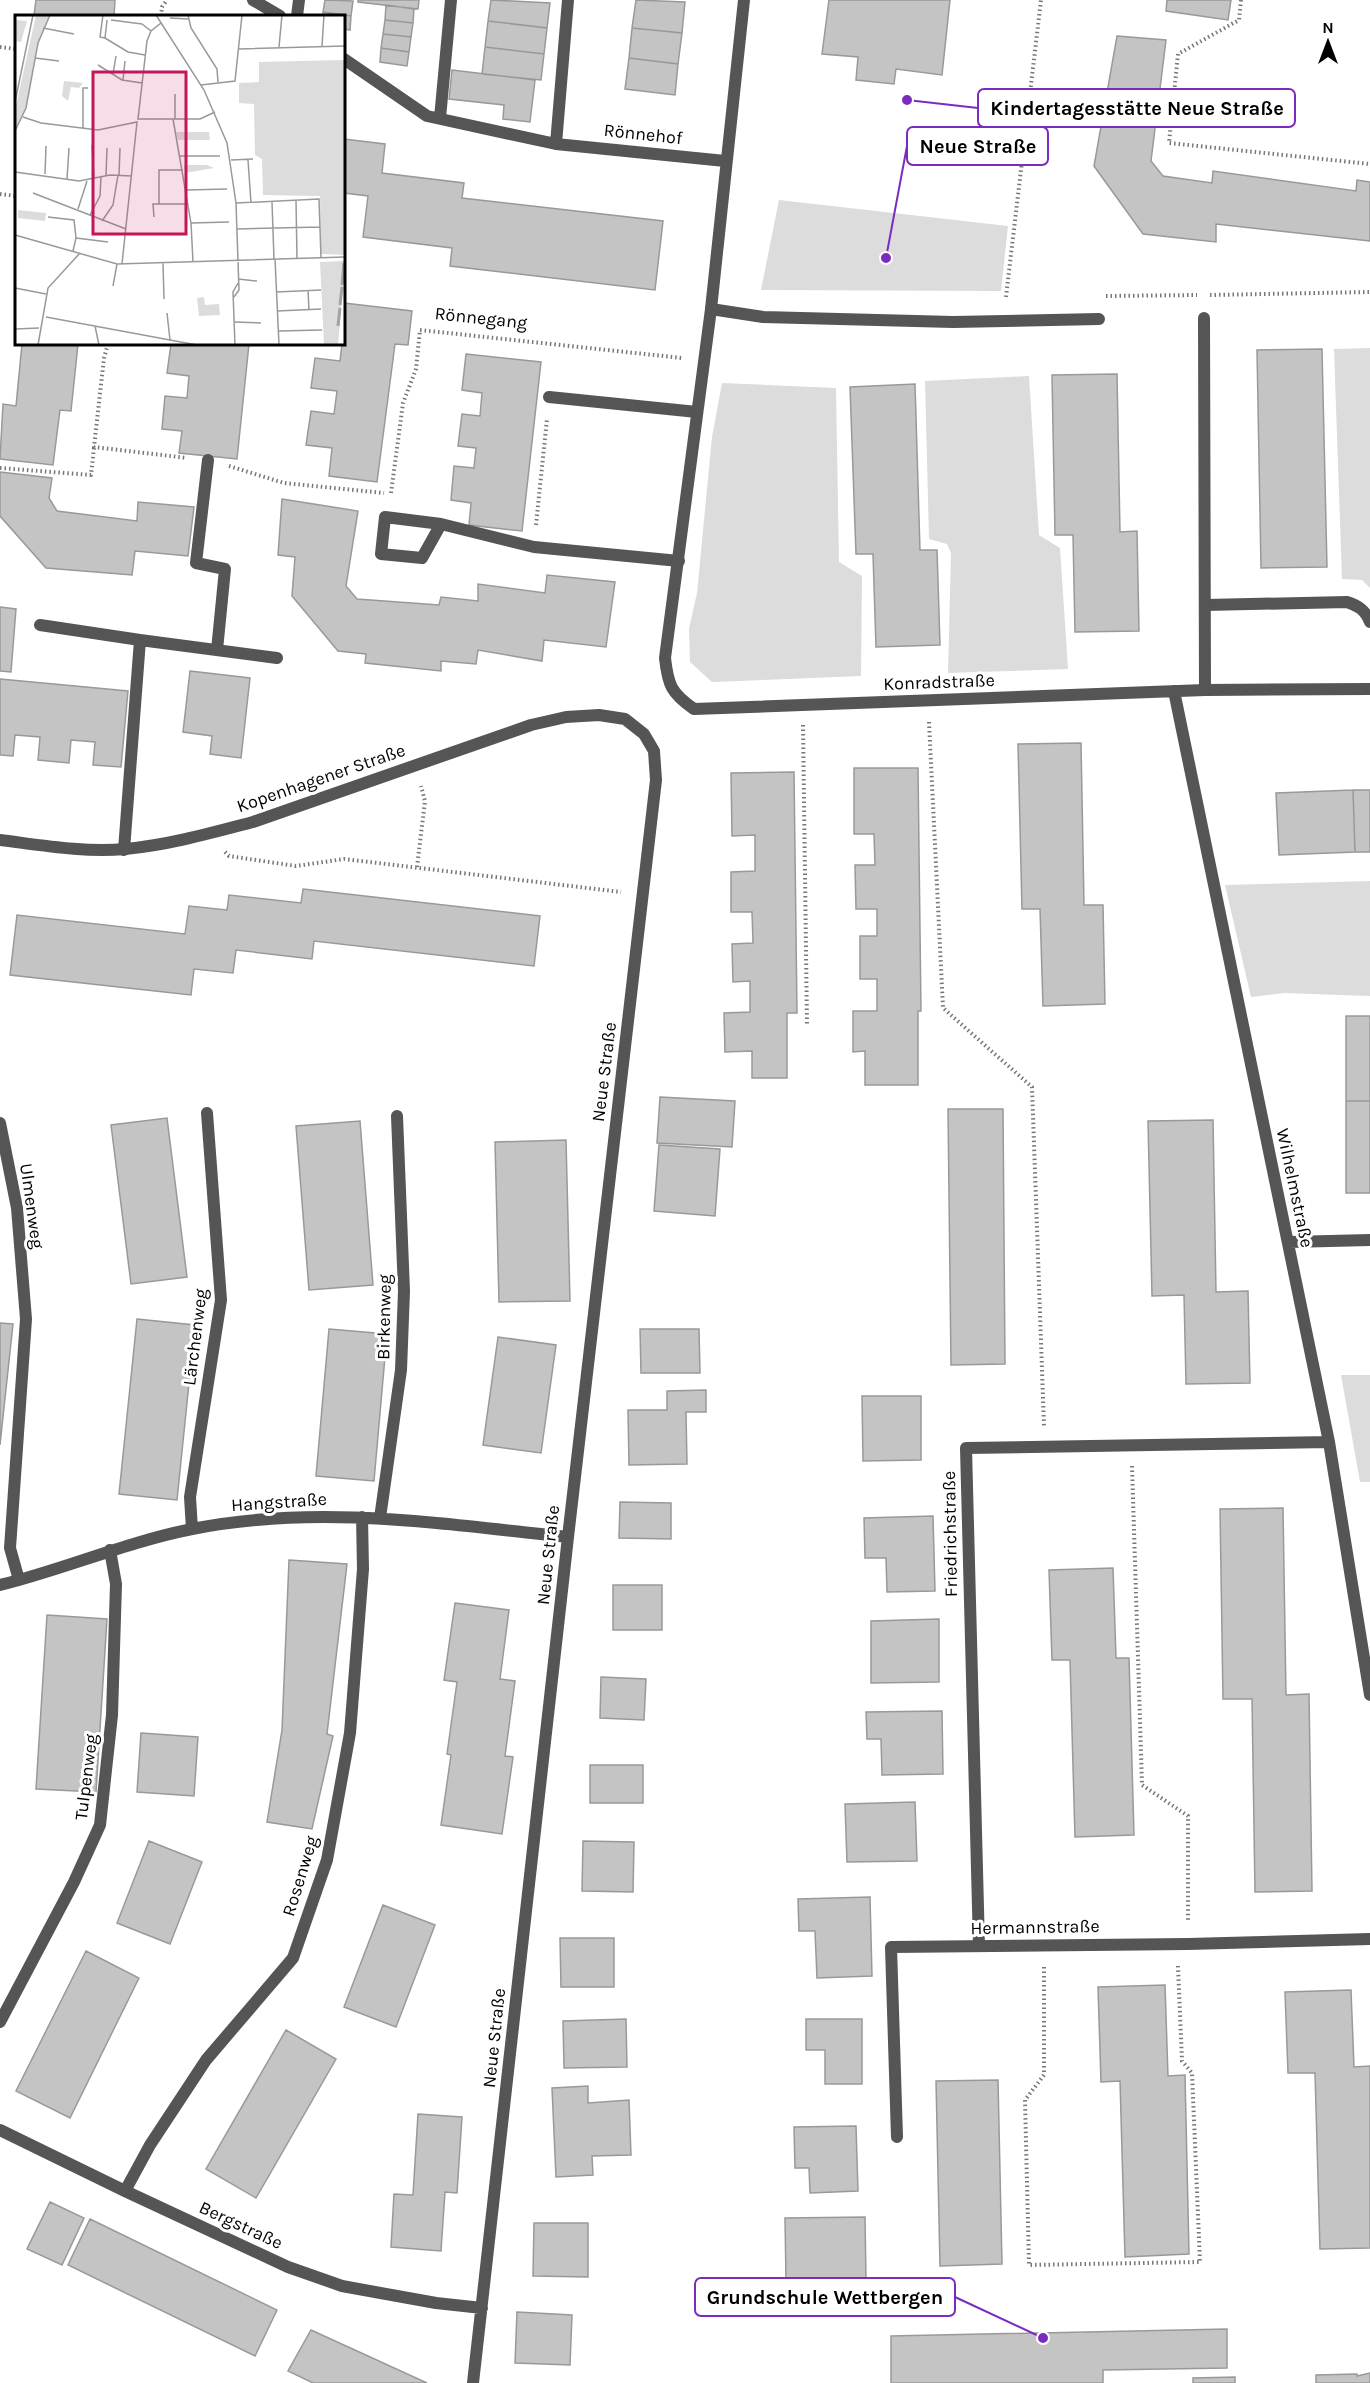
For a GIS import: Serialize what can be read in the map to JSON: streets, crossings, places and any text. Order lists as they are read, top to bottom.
{
  "streets": {
    "street": [
      "Rönnehof",
      "Konradstraße",
      "Kopenhagener Straße",
      "Neue Straße",
      "Wilhelmstraße",
      "Ulmenweg",
      "Birkenweg",
      "Lärchenweg",
      "Hangstraße",
      "Friedrichstraße",
      "Tulpenweg",
      "Rosenweg",
      "Hermannstraße",
      "Bergstraße"
    ],
    "path": ["Rönnegang"]
  },
  "crossings": [
    ["Konradstraße", "Wilhelmstraße"],
    ["Kopenhagener Straße", "Neue Straße"],
    ["Neue Straße", "Hangstraße"],
    ["Neue Straße", "Bergstraße"],
    ["Wilhelmstraße", "Friedrichstraße"],
    ["Ulmenweg", "Hangstraße"],
    ["Birkenweg", "Hangstraße"],
    ["Lärchenweg", "Hangstraße"],
    ["Hangstraße", "Tulpenweg"],
    ["Hangstraße", "Rosenweg"],
    ["Friedrichstraße", "Hermannstraße"],
    ["Rosenweg", "Bergstraße"]
  ],
  "places": ["Kindertagesstätte Neue Straße", "Neue Straße", "Grundschule Wettbergen"],
  "north": "top"
}
